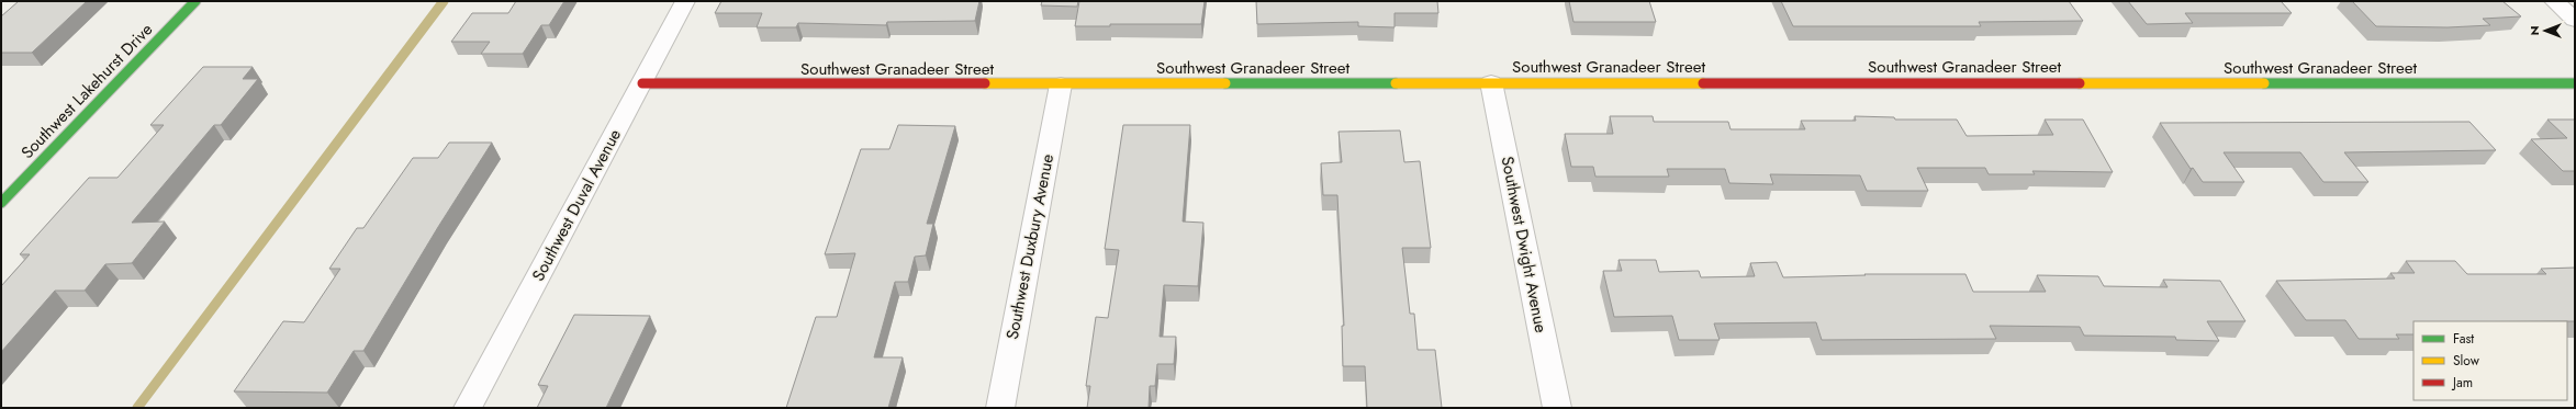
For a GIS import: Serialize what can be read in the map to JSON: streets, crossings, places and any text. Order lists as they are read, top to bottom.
{
  "streets": {
    "street": [
      "Southwest Granadeer Street",
      "Southwest Lakehurst Drive",
      "Southwest Duval Avenue",
      "Southwest Dwight Avenue",
      "Southwest Duxbury Avenue"
    ]
  },
  "crossings": [
    ["Southwest Granadeer Street", "Southwest Duval Avenue"],
    ["Southwest Granadeer Street", "Southwest Dwight Avenue"],
    ["Southwest Granadeer Street", "Southwest Duxbury Avenue"]
  ],
  "legend": ["Fast", "Slow", "Jam"],
  "north": "left"
}
